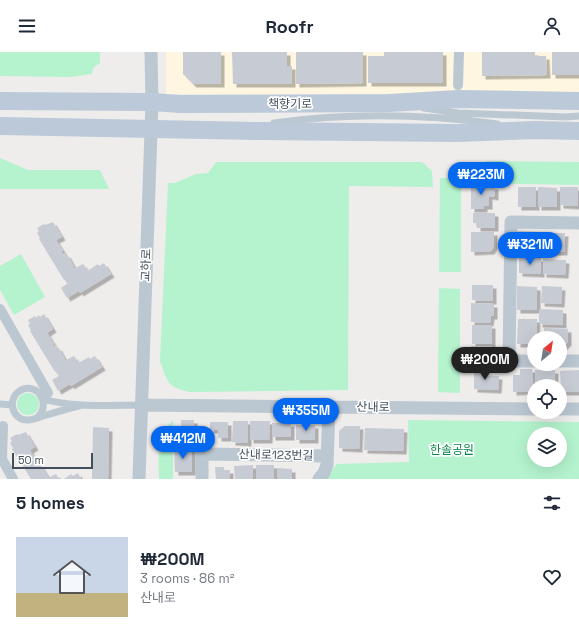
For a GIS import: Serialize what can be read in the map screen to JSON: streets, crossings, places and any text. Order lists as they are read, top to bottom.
{
  "streets": {
    "main road": ["책향기로"],
    "street": ["교하로", "산내로", "산내로123번길"]
  },
  "crossings": [
    ["책향기로", "교하로"],
    ["교하로", "산내로"],
    ["산내로", "산내로123번길"]
  ],
  "parks": ["한솔공원"],
  "scale_bar": "50 m",
  "north": "top right",
  "page": {
    "header": "Roofr",
    "price": [
      "₩223M",
      "₩321M",
      "₩200M",
      "₩355M",
      "₩412M"
    ],
    "scale": "50 m",
    "heading": "5 homes",
    "list": [
      {
        "name": "₩200M",
        "note": "3 rooms · 86 m² · 산내로"
      }
    ]
  }
}
